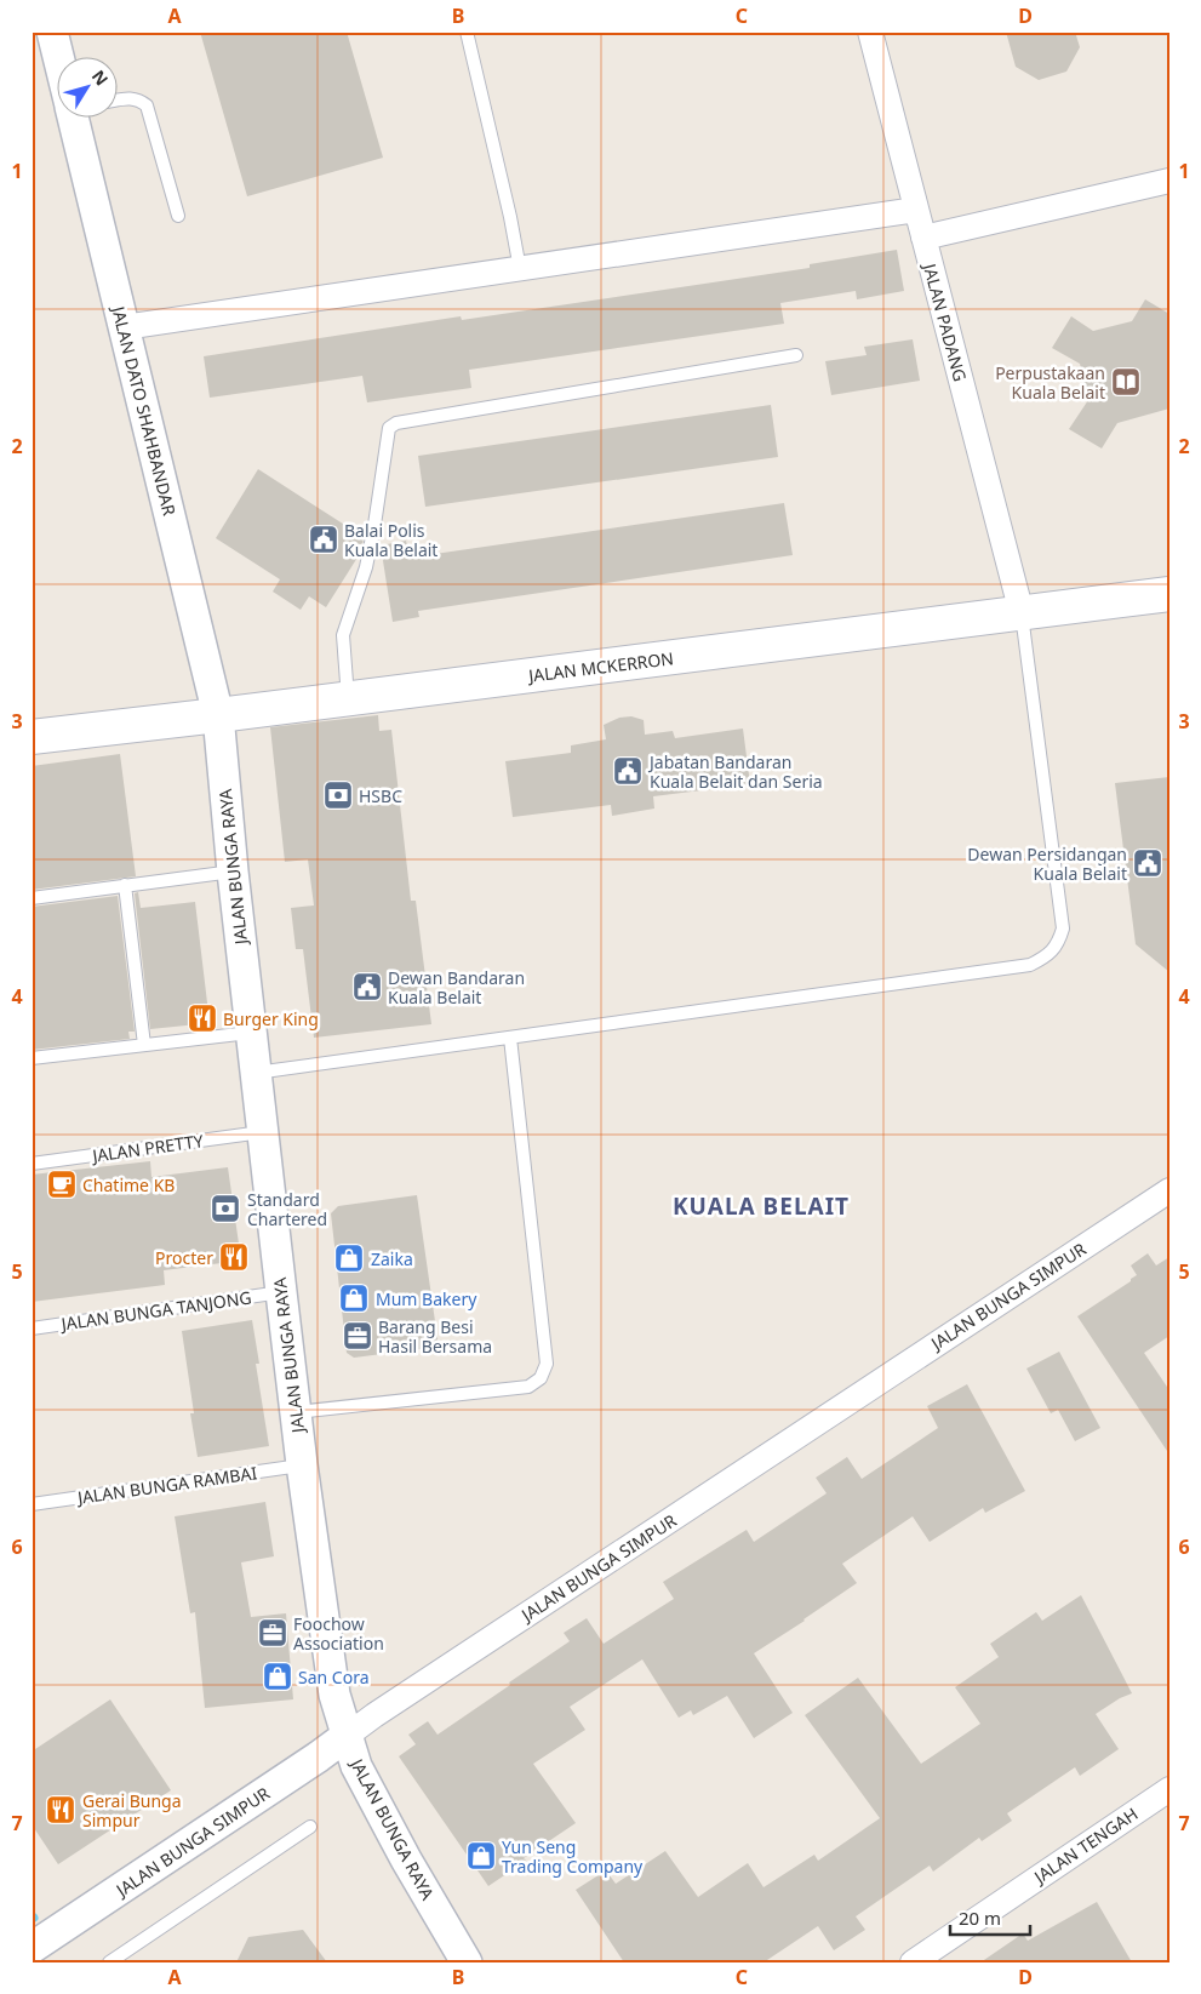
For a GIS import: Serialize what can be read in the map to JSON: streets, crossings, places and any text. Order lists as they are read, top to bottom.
{
  "streets": {
    "main road": ["JALAN MCKERRON"],
    "street": [
      "JALAN PADANG",
      "JALAN DATO SHAHBANDAR",
      "JALAN BUNGA RAYA",
      "JALAN BUNGA SIMPUR",
      "JALAN TENGAH"
    ],
    "lane": ["JALAN PRETTY", "JALAN BUNGA TANJONG", "JALAN BUNGA RAMBAI"]
  },
  "crossings": [
    ["JALAN PADANG", "JALAN MCKERRON"],
    ["JALAN DATO SHAHBANDAR", "JALAN MCKERRON"],
    ["JALAN DATO SHAHBANDAR", "JALAN BUNGA RAYA"],
    ["JALAN MCKERRON", "JALAN BUNGA RAYA"],
    ["JALAN BUNGA RAYA", "JALAN PRETTY"],
    ["JALAN BUNGA RAYA", "JALAN BUNGA SIMPUR"],
    ["JALAN BUNGA RAYA", "JALAN BUNGA TANJONG"],
    ["JALAN BUNGA RAYA", "JALAN BUNGA RAMBAI"]
  ],
  "districts": ["KUALA BELAIT"],
  "places": {
    "library": ["Perpustakaan Kuala Belait"],
    "public building": [
      "Balai Polis Kuala Belait",
      "Jabatan Bandaran Kuala Belait dan Seria",
      "Dewan Persidangan Kuala Belait",
      "Dewan Bandaran Kuala Belait"
    ],
    "bank": ["HSBC", "Standard Chartered"],
    "restaurant": ["Burger King", "Procter", "Gerai Bunga Simpur"],
    "cafe": ["Chatime KB"],
    "shop": [
      "Zaika",
      "Mum Bakery",
      "San Cora",
      "Yun Seng Trading Company"
    ],
    "office": ["Barang Besi Hasil Bersama", "Foochow Association"]
  },
  "scale_bar": "20 m",
  "north": "top right",
  "grid": {
    "columns": [
      "A",
      "B",
      "C",
      "D"
    ],
    "rows": [
      "1",
      "2",
      "3",
      "4",
      "5",
      "6",
      "7"
    ]
  }
}
